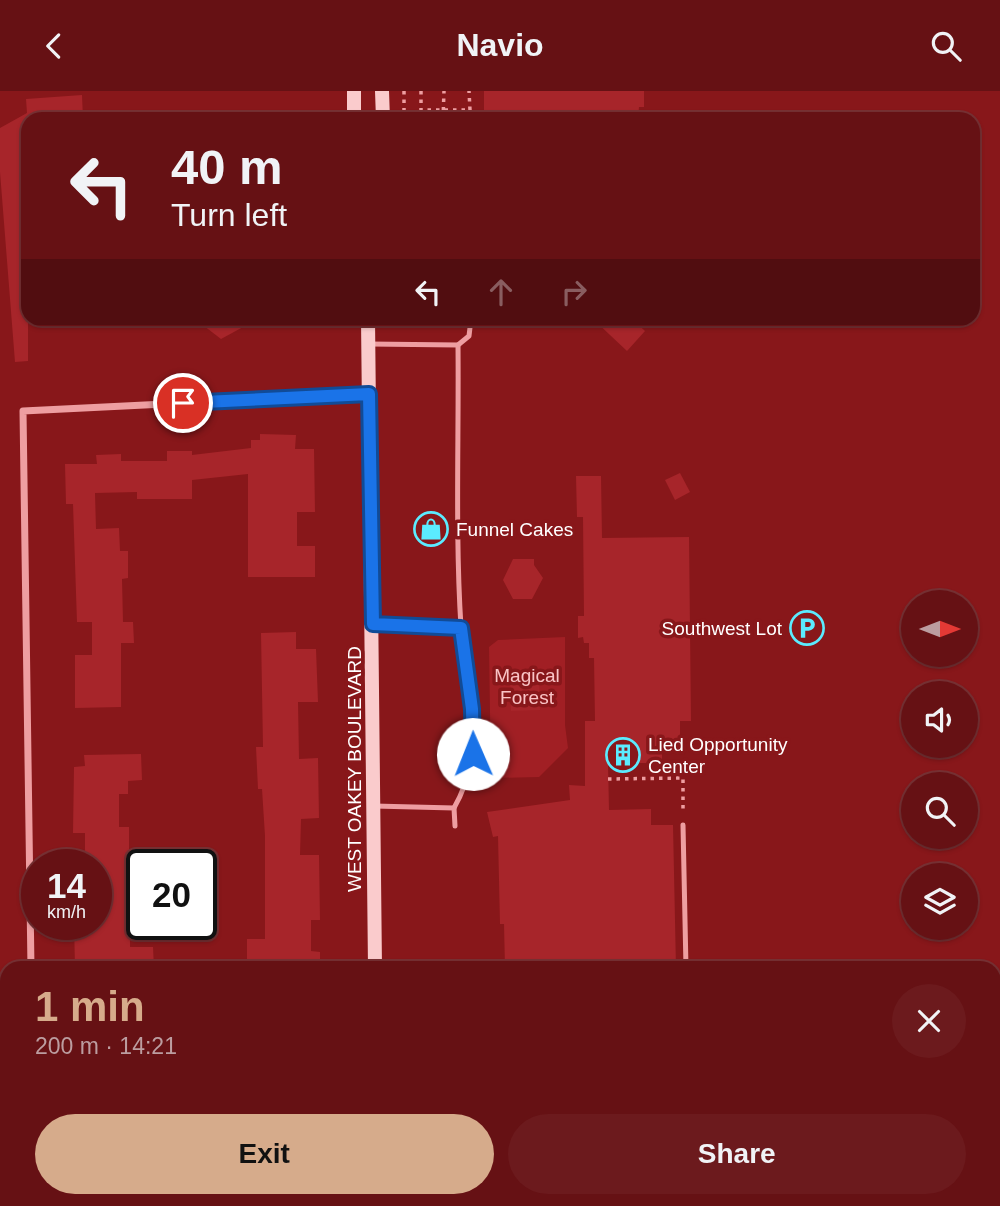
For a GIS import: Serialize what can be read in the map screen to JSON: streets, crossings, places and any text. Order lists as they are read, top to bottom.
{
  "streets": {
    "main road": ["WEST OAKEY BOULEVARD"]
  },
  "parks": ["Magical Forest"],
  "places": {
    "shop": ["Funnel Cakes"],
    "parking": ["Southwest Lot"],
    "building": ["Lied Opportunity Center"]
  },
  "north": "right",
  "page": {
    "header": "Navio",
    "turn": ["40 m", "Turn left"],
    "speed": "14 km/h",
    "limit": "20",
    "heading": ["1 min", "200 m · 14:21"],
    "buttons": ["Exit", "Share"]
  }
}
